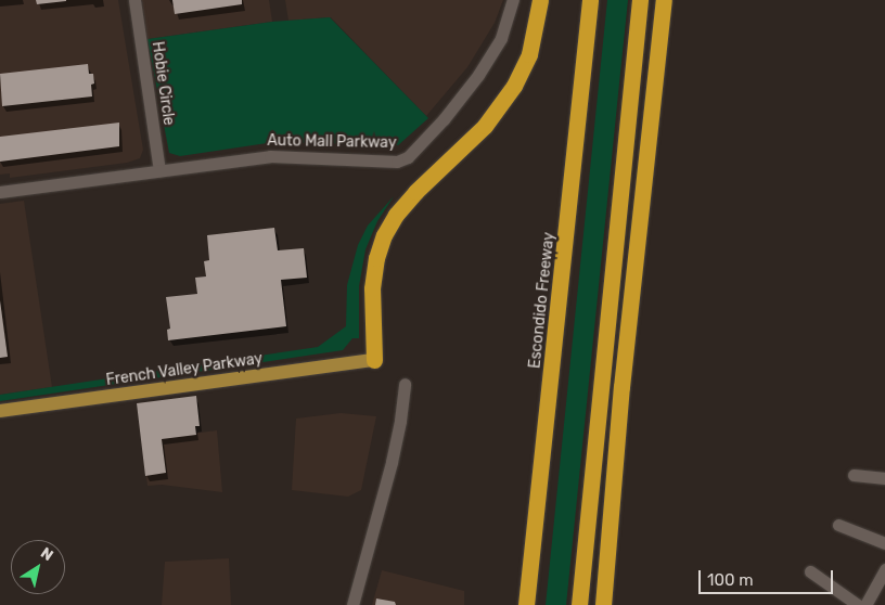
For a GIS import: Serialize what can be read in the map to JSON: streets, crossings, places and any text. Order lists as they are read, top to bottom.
{
  "streets": {
    "highway": ["Escondido Freeway"],
    "main road": ["French Valley Parkway"],
    "street": ["Hobie Circle", "Auto Mall Parkway"]
  },
  "crossings": [
    ["Hobie Circle", "Auto Mall Parkway"]
  ],
  "scale_bar": "100 m",
  "north": "top right"
}
